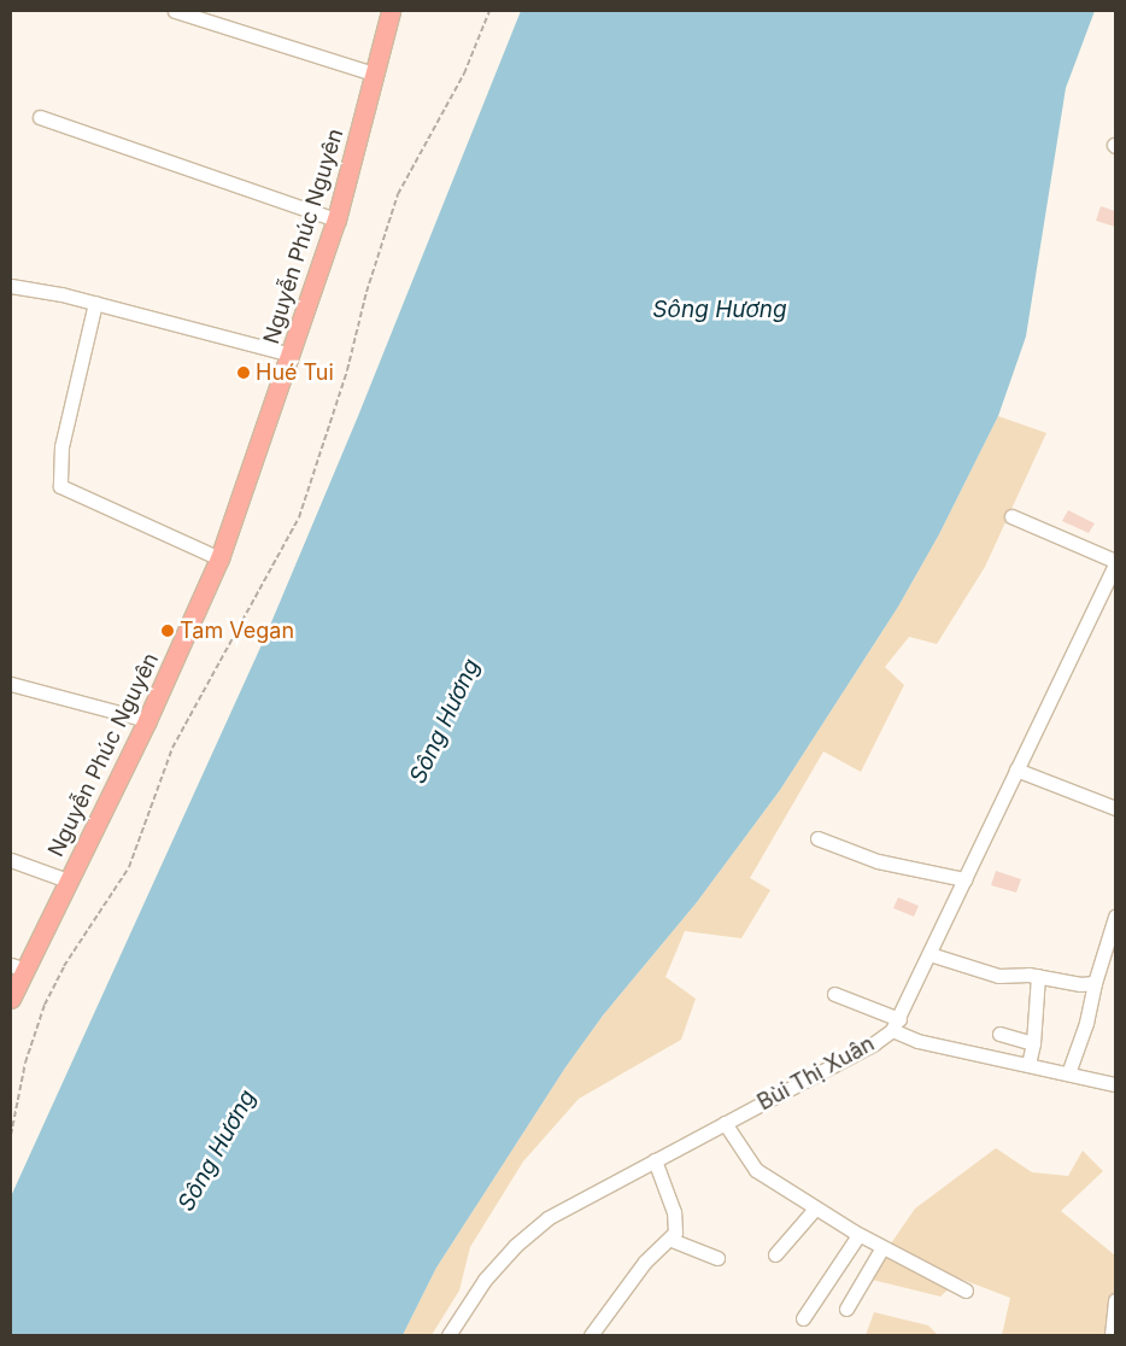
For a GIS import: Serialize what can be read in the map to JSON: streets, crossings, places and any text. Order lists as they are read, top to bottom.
{
  "streets": {
    "main road": ["Nguyễn Phúc Nguyên"],
    "street": ["Bùi Thị Xuân"]
  },
  "water": ["Sông Hương"],
  "places": ["Hué Tui", "Tam Vegan"]
}
